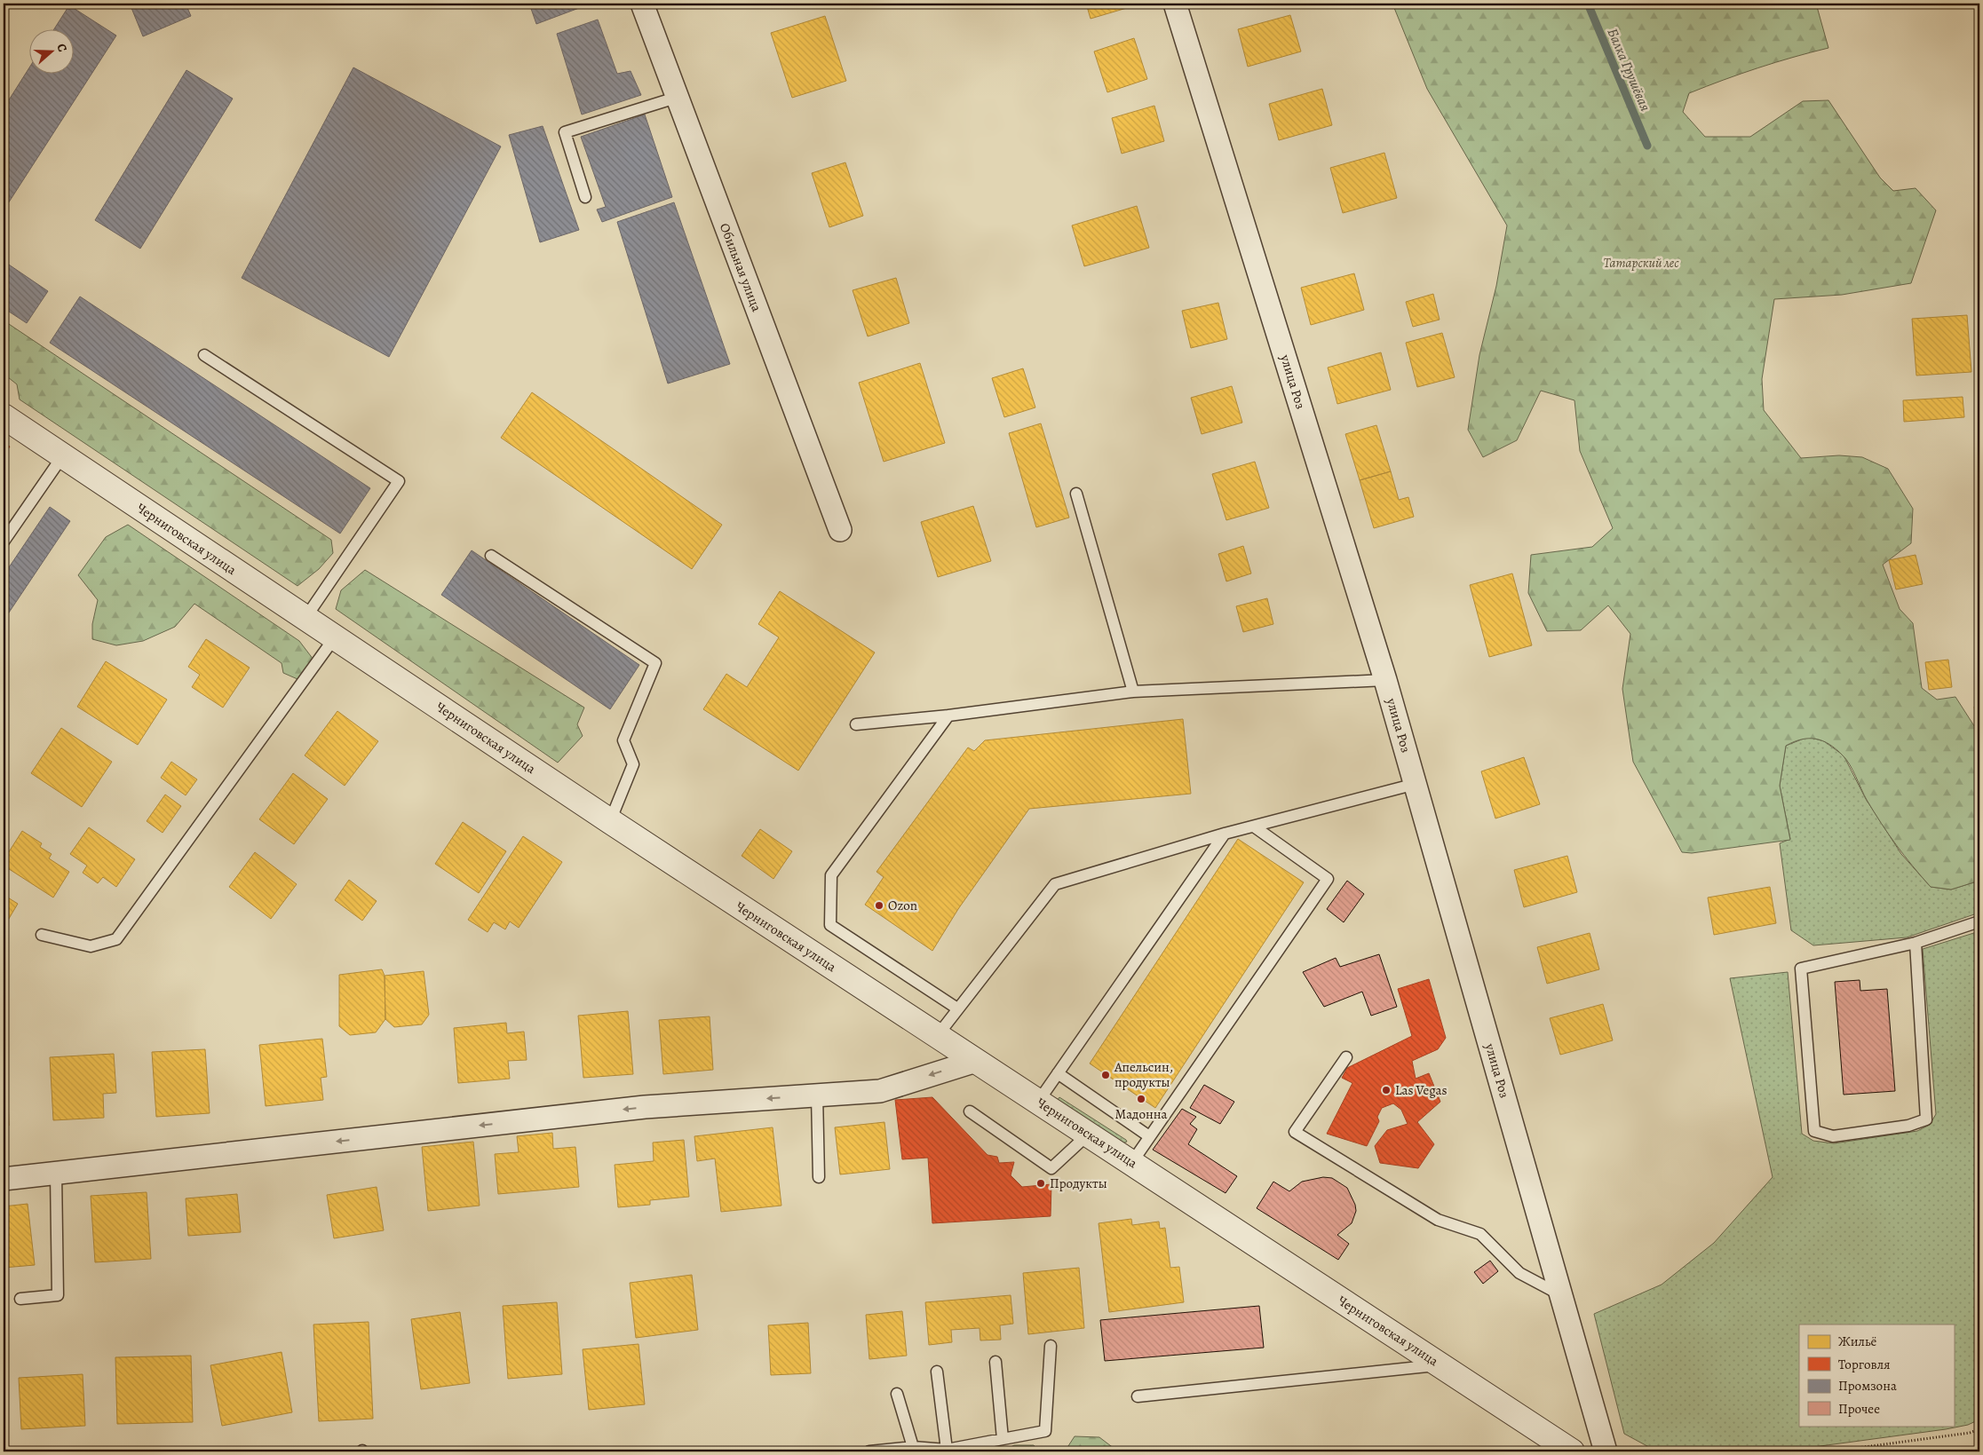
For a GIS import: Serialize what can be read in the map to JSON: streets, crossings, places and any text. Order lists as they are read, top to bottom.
{
  "streets": {
    "street": ["Обильная улица", "улица Роз", "Черниговская улица"]
  },
  "water": ["Балка Грушёвая"],
  "parks": ["Татарский лес"],
  "places": [
    "Ozon",
    "Апельсин, продукты",
    "Las Vegas",
    "Мадонна",
    "Продукты"
  ],
  "legend": [
    "Жильё",
    "Торговля",
    "Промзона",
    "Прочее"
  ],
  "north": "right"
}
